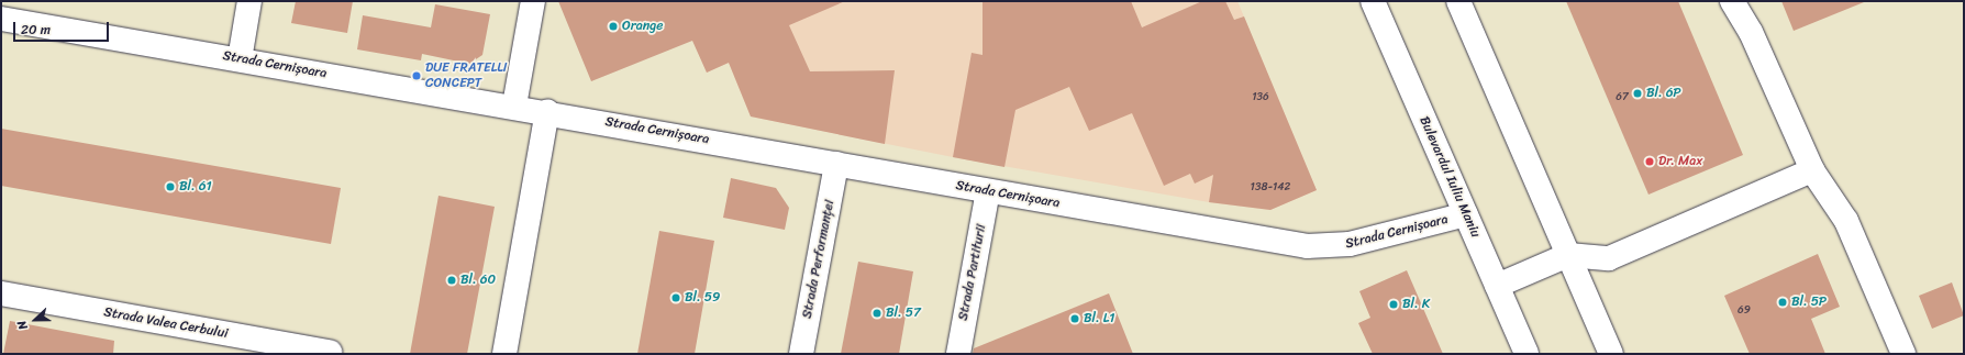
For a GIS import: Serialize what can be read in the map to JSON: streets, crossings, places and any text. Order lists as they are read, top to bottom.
{
  "streets": {
    "street": [
      "Strada Cernișoara",
      "Bulevardul Iuliu Maniu",
      "Strada Performanței",
      "Strada Partiturii",
      "Strada Valea Cerbului"
    ]
  },
  "crossings": [
    ["Strada Cernișoara", "Bulevardul Iuliu Maniu"],
    ["Strada Cernișoara", "Strada Performanței"],
    ["Strada Cernișoara", "Strada Partiturii"]
  ],
  "places": [
    "Orange",
    "DUE FRATELLI CONCEPT",
    "Bl. 6P",
    "Dr. Max",
    "Bl. 61",
    "Bl. 60",
    "Bl. 59",
    "Bl. 5P",
    "Bl. K",
    "Bl. 57",
    "Bl. L1"
  ],
  "house_numbers": [
    "136",
    "67",
    "138-142",
    "69"
  ],
  "scale_bar": "20 m",
  "north": "left"
}
